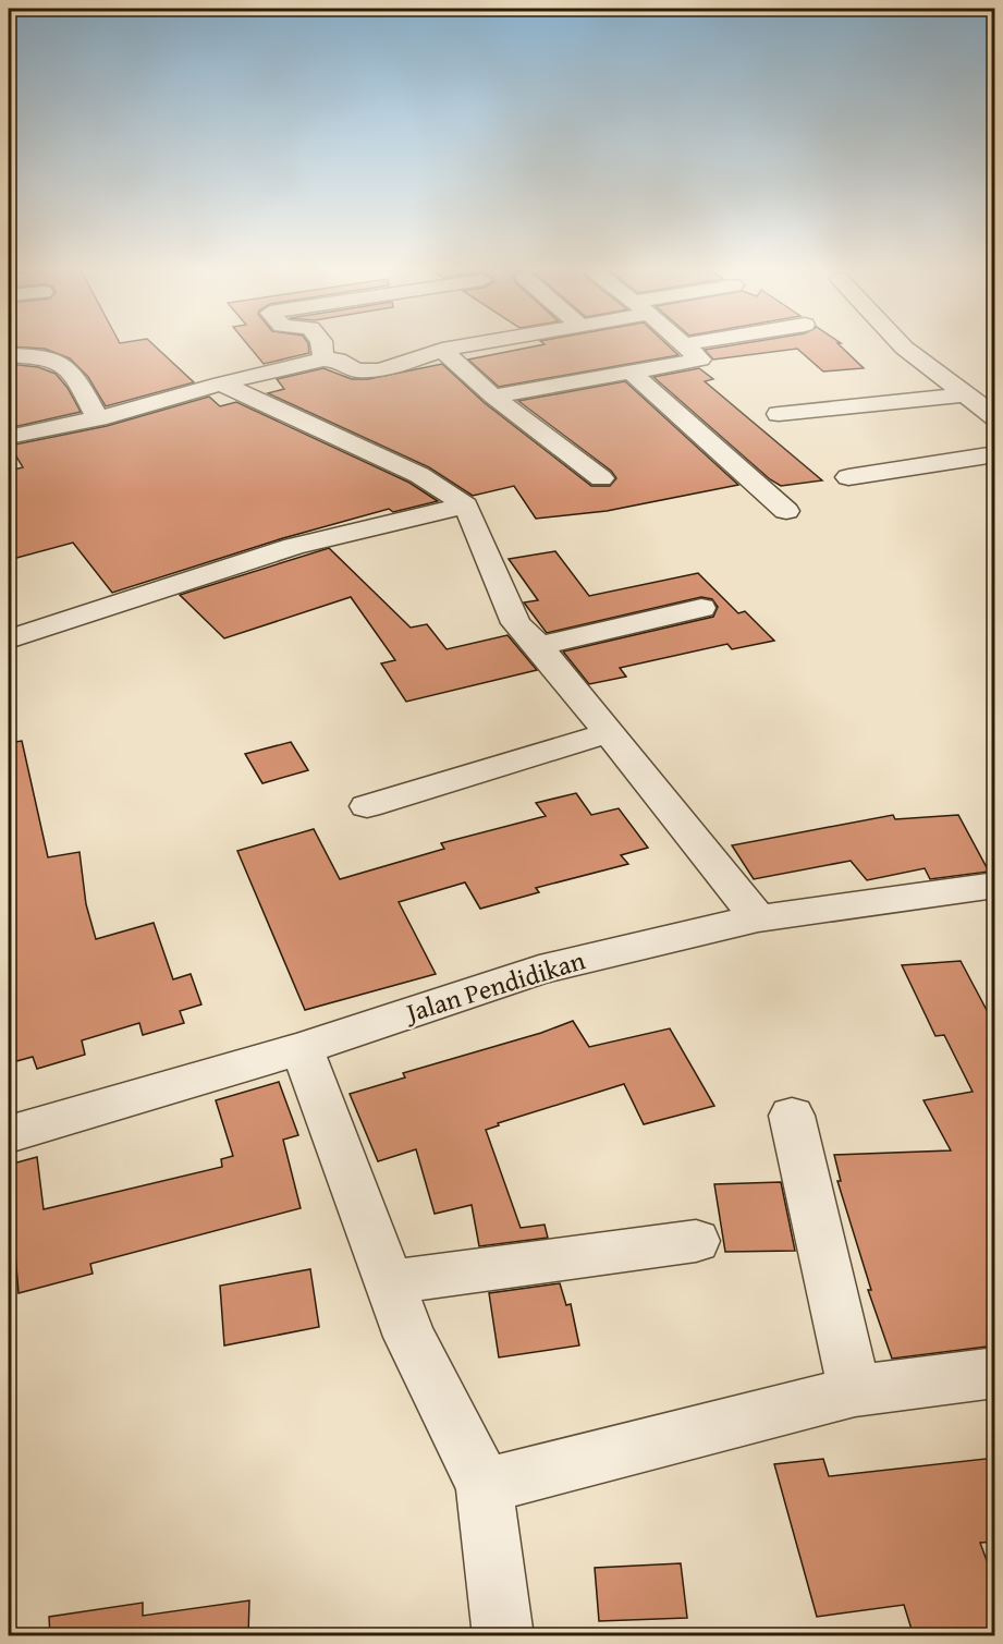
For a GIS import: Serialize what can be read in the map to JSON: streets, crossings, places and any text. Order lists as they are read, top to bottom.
{
  "streets": {
    "street": ["Jalan Pendidikan"]
  }
}
